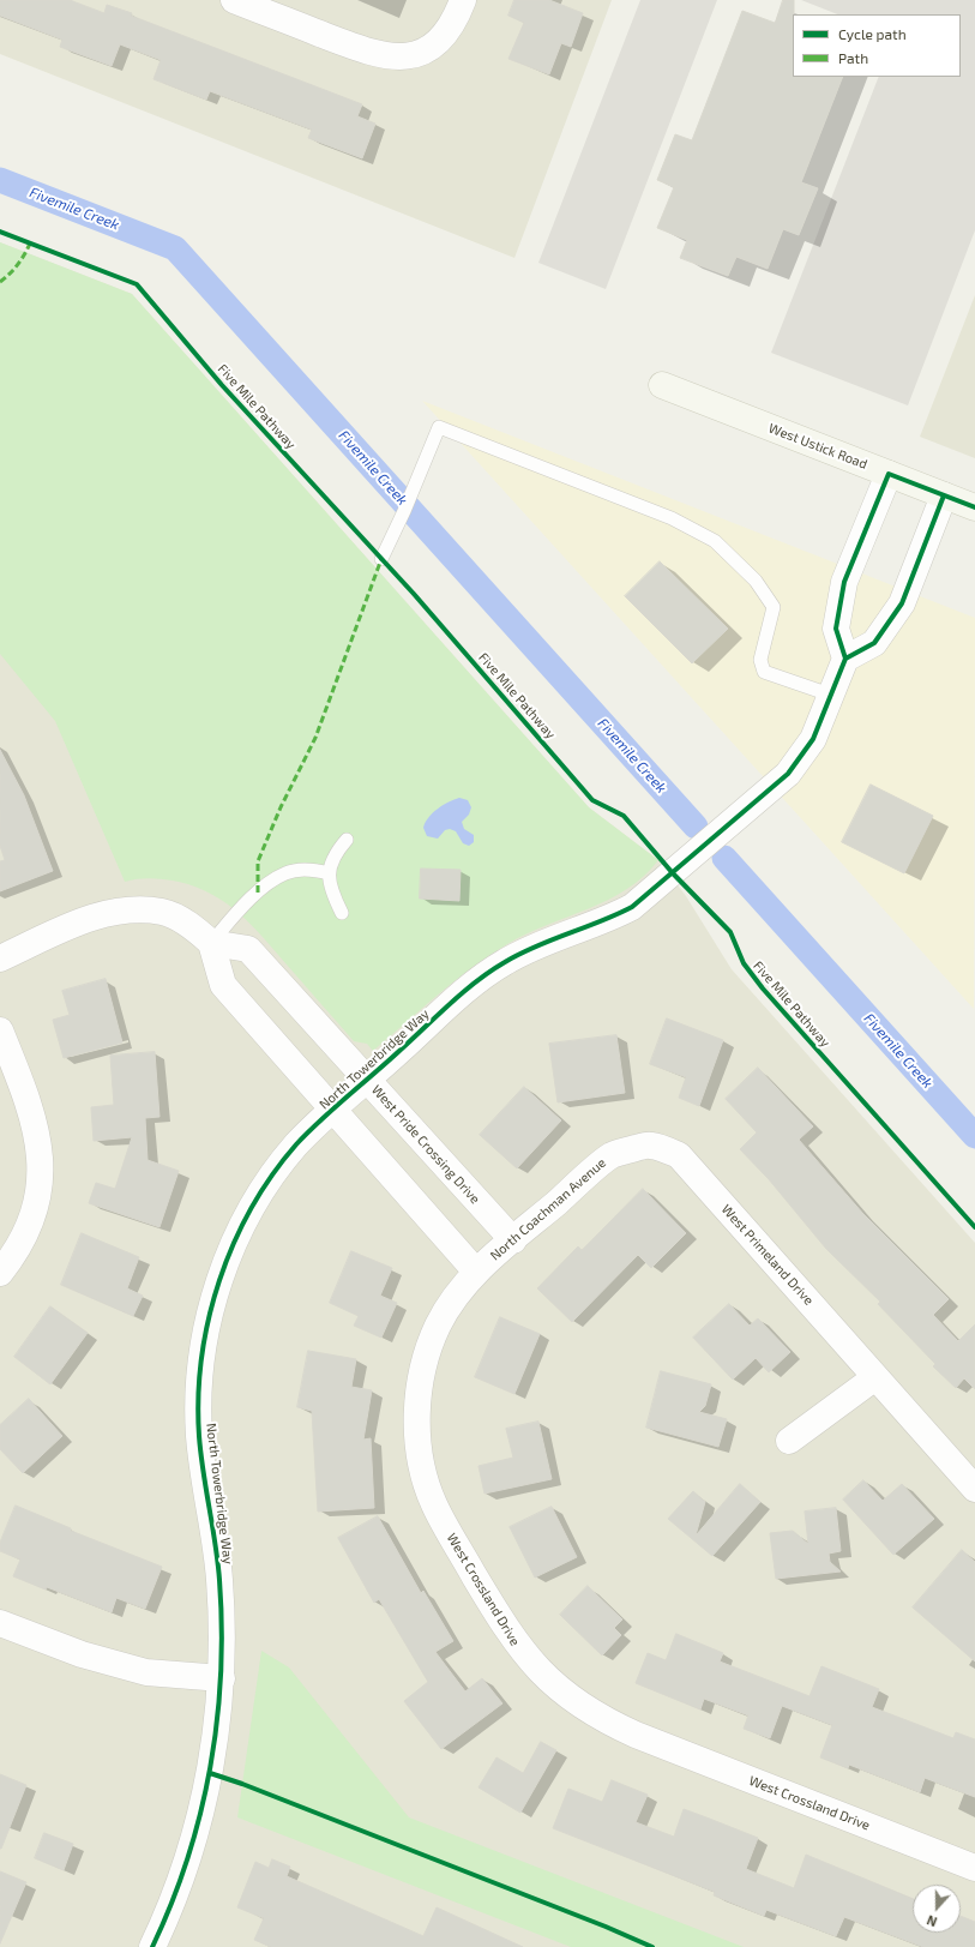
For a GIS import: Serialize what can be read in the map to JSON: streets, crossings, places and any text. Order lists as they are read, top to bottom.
{
  "streets": {
    "main road": ["West Ustick Road"],
    "street": [
      "North Towerbridge Way",
      "West Pride Crossing Drive",
      "North Coachman Avenue",
      "West Primeland Drive",
      "West Crossland Drive"
    ],
    "cycle path": ["Five Mile Pathway"]
  },
  "crossings": [
    ["North Towerbridge Way", "West Pride Crossing Drive"],
    ["West Pride Crossing Drive", "North Coachman Avenue"],
    ["North Coachman Avenue", "West Primeland Drive"],
    ["North Coachman Avenue", "West Crossland Drive"]
  ],
  "water": ["Fivemile Creek"],
  "legend": ["Cycle path", "Path"],
  "north": "bottom"
}
